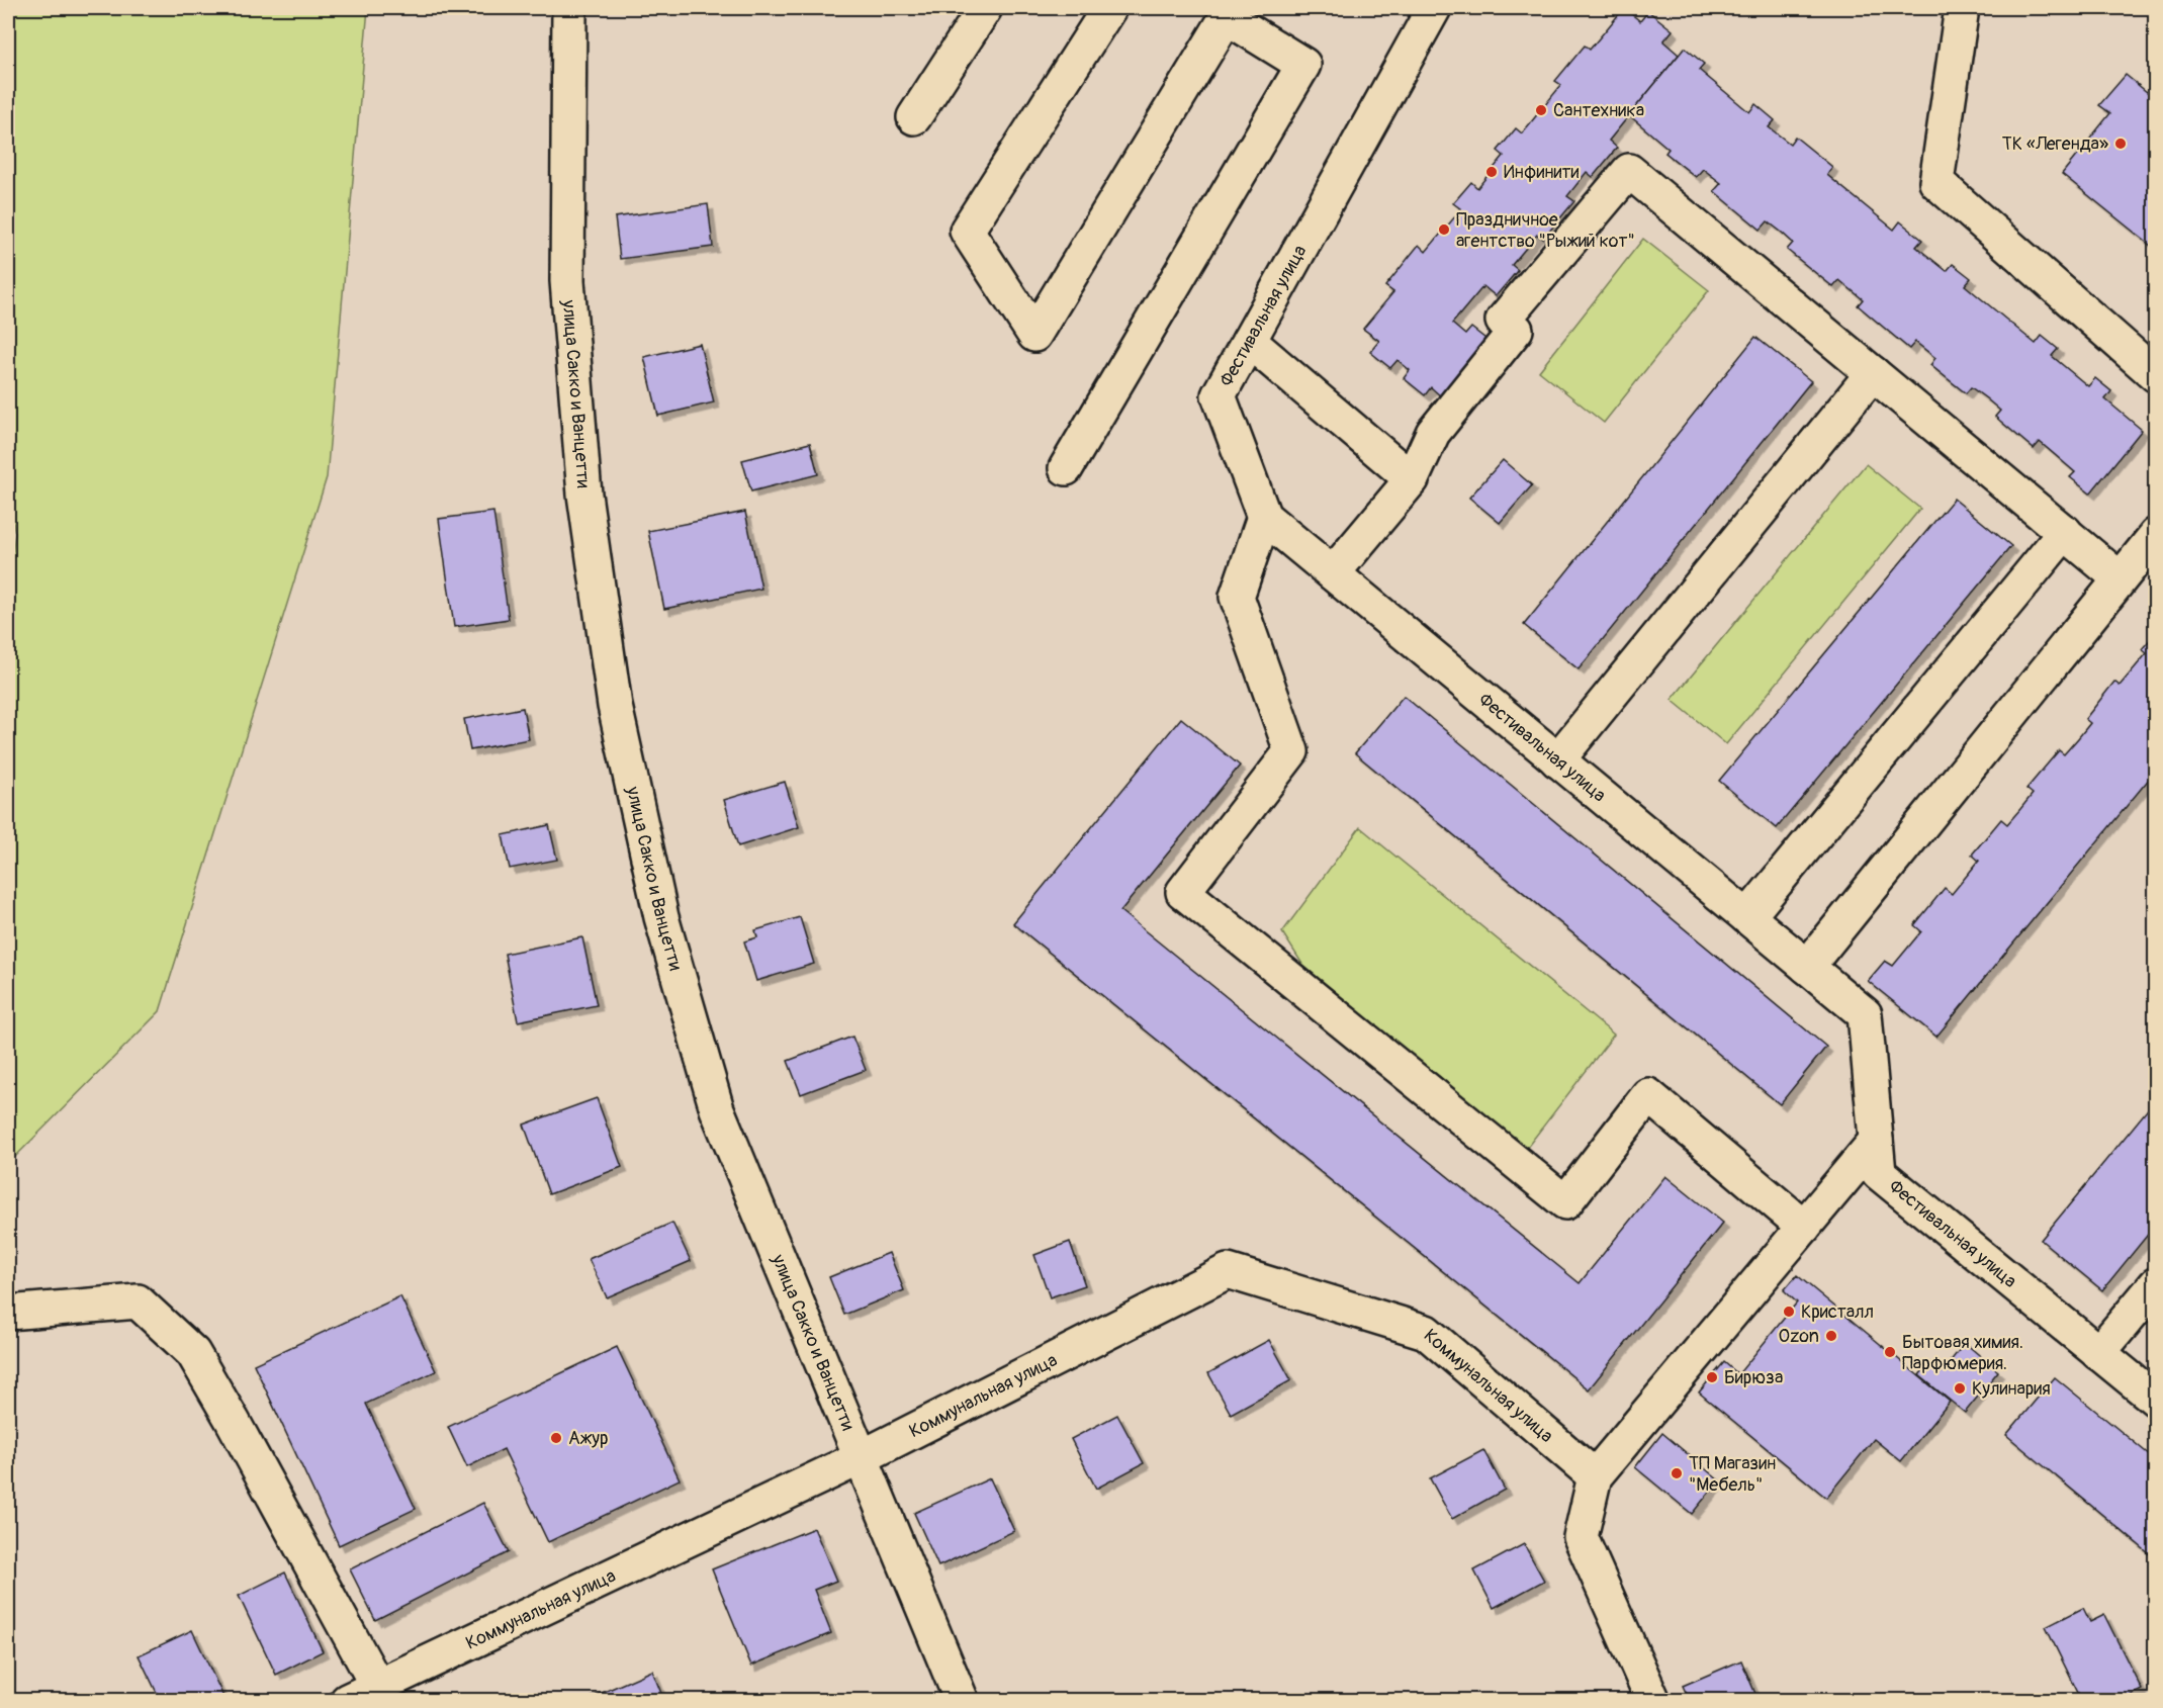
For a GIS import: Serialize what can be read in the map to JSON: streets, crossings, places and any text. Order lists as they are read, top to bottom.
{
  "streets": {
    "street": ["Фестивальная улица", "улица Сакко и Ванцетти", "Коммунальная улица"]
  },
  "crossings": [
    ["улица Сакко и Ванцетти", "Коммунальная улица"]
  ],
  "places": [
    "Сантехника",
    "ТК «Легенда»",
    "Инфинити",
    "Праздничное агентство \"Рыжий кот\"",
    "Кристалл",
    "Ozon",
    "Бытовая химия. Парфюмерия.",
    "Бирюза",
    "Кулинария",
    "Ажур",
    "ТП Магазин \"Мебель\""
  ]
}
